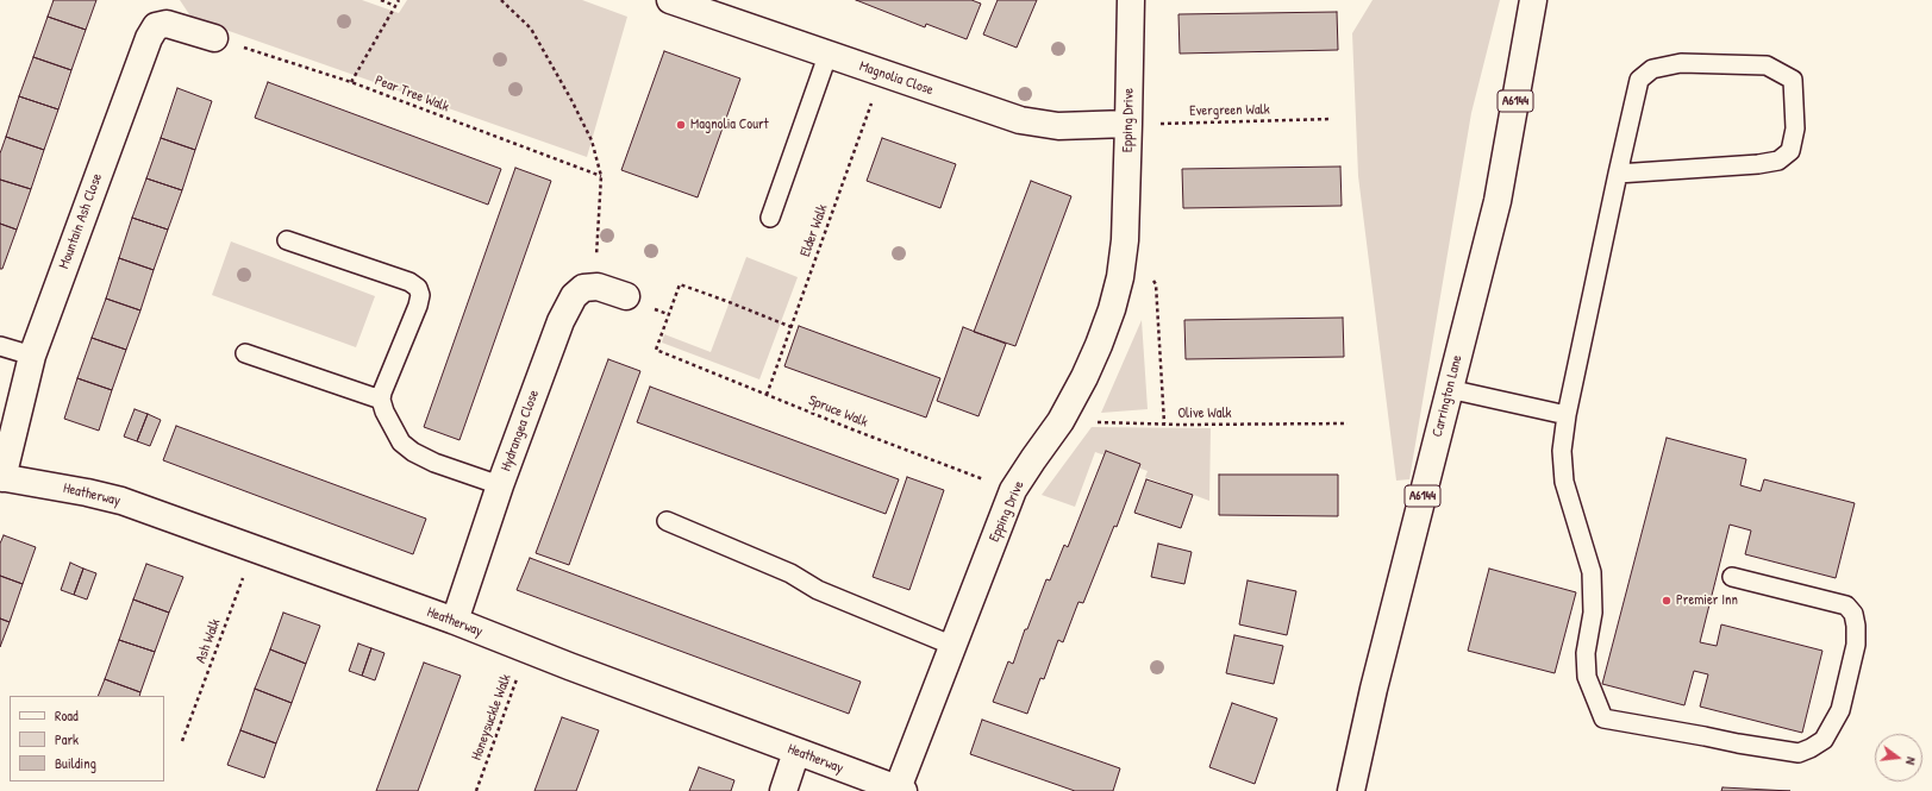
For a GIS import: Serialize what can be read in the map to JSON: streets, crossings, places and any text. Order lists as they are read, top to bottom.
{
  "streets": {
    "street": [
      "Magnolia Close",
      "A6144",
      "Epping Drive",
      "Mountain Ash Close",
      "Carrington Lane",
      "Hydrangea Close",
      "Heatherway"
    ],
    "path": [
      "Pear Tree Walk",
      "Evergreen Walk",
      "Elder Walk",
      "Spruce Walk",
      "Olive Walk",
      "Ash Walk",
      "Honeysuckle Walk"
    ]
  },
  "crossings": [
    ["Magnolia Close", "Evergreen Walk"],
    ["Magnolia Close", "Epping Drive"],
    ["Magnolia Close", "Elder Walk"],
    ["Pear Tree Walk", "Mountain Ash Close"],
    ["Evergreen Walk", "Epping Drive"],
    ["Epping Drive", "Spruce Walk"],
    ["Epping Drive", "Olive Walk"],
    ["Epping Drive", "Heatherway"],
    ["Mountain Ash Close", "Heatherway"],
    ["Elder Walk", "Spruce Walk"],
    ["Hydrangea Close", "Heatherway"],
    ["Heatherway", "Ash Walk"],
    ["Heatherway", "Honeysuckle Walk"]
  ],
  "places": ["Magnolia Court", "Premier Inn"],
  "legend": ["Road", "Park", "Building"],
  "north": "right"
}
